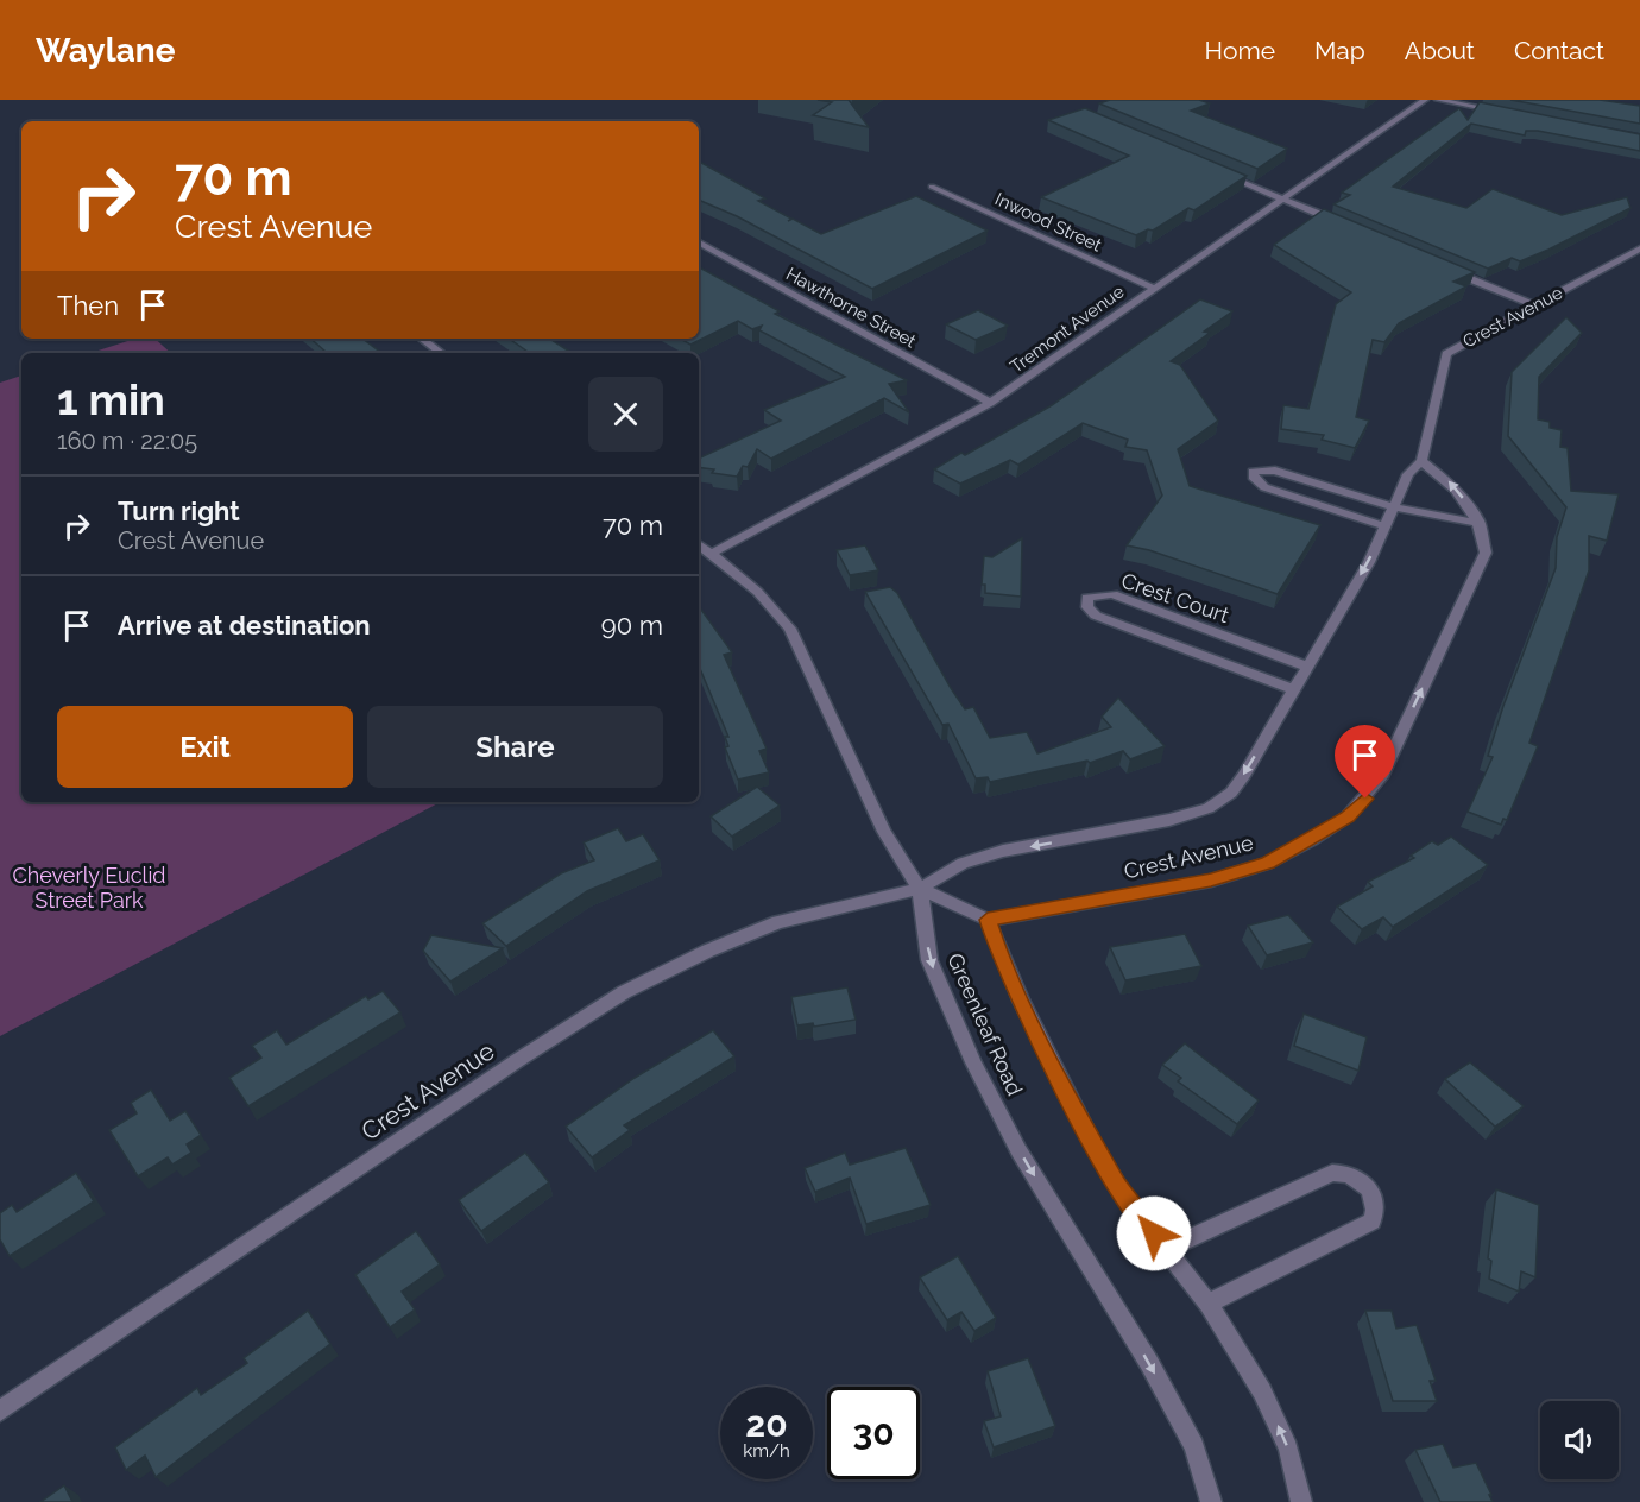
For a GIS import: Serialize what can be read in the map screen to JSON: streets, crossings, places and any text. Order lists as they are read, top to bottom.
{
  "streets": {
    "street": [
      "Inwood Street",
      "Hawthorne Street",
      "Crest Avenue",
      "Tremont Avenue",
      "Crest Court",
      "Greenleaf Road"
    ]
  },
  "crossings": [
    ["Inwood Street", "Tremont Avenue"],
    ["Hawthorne Street", "Tremont Avenue"],
    ["Crest Avenue", "Crest Court"],
    ["Crest Avenue", "Greenleaf Road"],
    ["Tremont Avenue", "Greenleaf Road"]
  ],
  "parks": ["Cheverly Euclid Street Park"],
  "page": {
    "header": "Waylane",
    "nav": [
      "Home",
      "Map",
      "About",
      "Contact"
    ],
    "turn": ["70 m", "Crest Avenue"],
    "then": "Then",
    "heading": ["1 min", "160 m · 22:05"],
    "list": [
      {
        "name": "Turn right",
        "note": "Crest Avenue",
        "value": "70 m"
      },
      {
        "name": "Arrive at destination",
        "value": "90 m"
      }
    ],
    "buttons": ["Exit", "Share"],
    "speed": "20 km/h",
    "limit": "30"
  }
}
